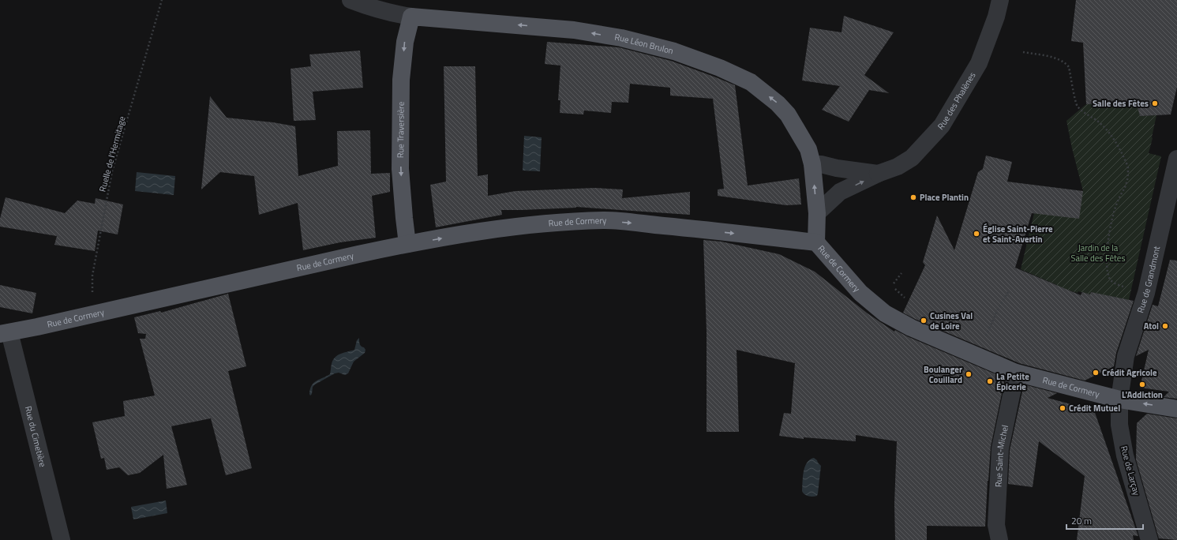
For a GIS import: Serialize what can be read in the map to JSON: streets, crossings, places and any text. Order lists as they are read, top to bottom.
{
  "streets": {
    "main road": ["Rue Léon Brulon", "Rue Traversière", "Rue de Cormery"],
    "street": [
      "Rue des Phalènes",
      "Rue de Grandmont",
      "Rue du Cimetière",
      "Rue Saint-Michel",
      "Rue de Larçay"
    ],
    "path": ["Ruelle de l'Hermitage"]
  },
  "crossings": [
    ["Rue Léon Brulon", "Rue des Phalènes"],
    ["Rue Léon Brulon", "Rue Traversière"],
    ["Rue Léon Brulon", "Rue de Cormery"],
    ["Rue Traversière", "Rue de Cormery"],
    ["Ruelle de l'Hermitage", "Rue de Cormery"],
    ["Rue de Cormery", "Rue de Grandmont"],
    ["Rue de Cormery", "Rue du Cimetière"],
    ["Rue de Cormery", "Rue Saint-Michel"],
    ["Rue de Cormery", "Rue de Larçay"],
    ["Rue de Grandmont", "Rue de Larçay"]
  ],
  "one_way": ["Rue Léon Brulon", "Rue Traversière"],
  "parks": ["Jardin de la Salle des Fêtes"],
  "places": [
    "Salle des Fêtes",
    "Place Plantin",
    "Église Saint-Pierre et Saint-Avertin",
    "Cusines Val de Loire",
    "Atol",
    "Crédit Agricole",
    "Boulanger Couillard",
    "La Petite Épicerie",
    "L'Addiction",
    "Crédit Mutuel"
  ],
  "scale_bar": "20 m"
}
